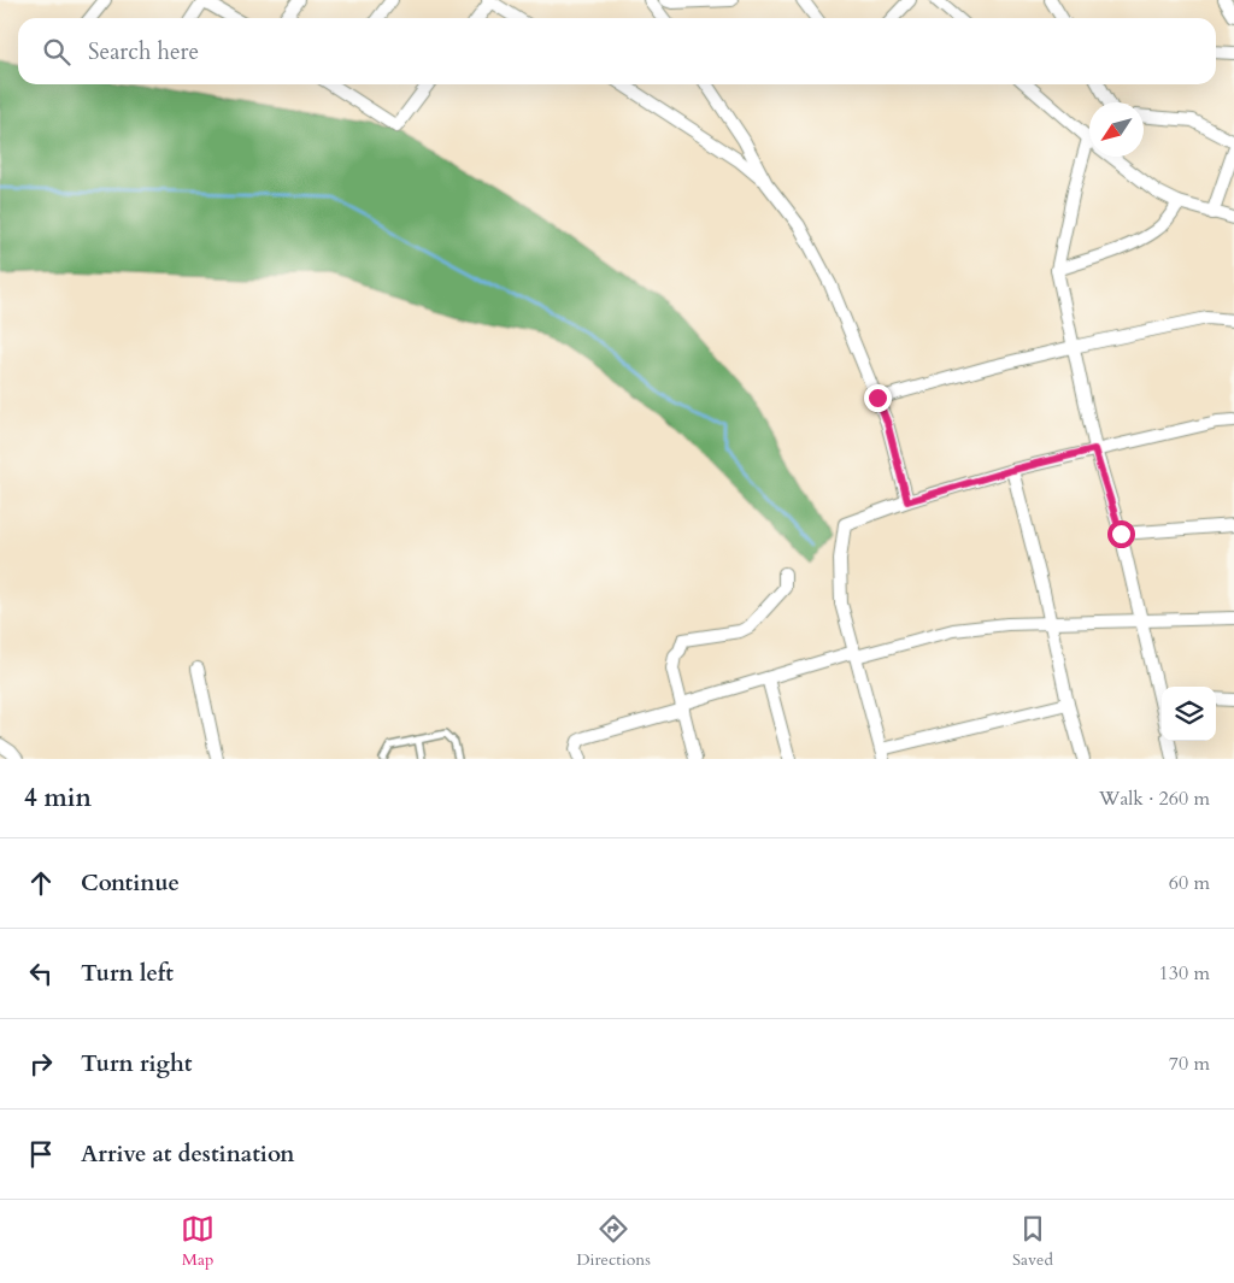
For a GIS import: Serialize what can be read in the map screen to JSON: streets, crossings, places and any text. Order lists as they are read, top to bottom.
{
  "north": "bottom left",
  "page": {
    "search": "Search here",
    "heading": ["4 min", "Walk · 260 m"],
    "list": [
      ["Continue", "60 m"],
      ["Turn left", "130 m"],
      ["Turn right", "70 m"],
      "Arrive at destination"
    ],
    "nav": ["Map", "Directions", "Saved"]
  }
}
